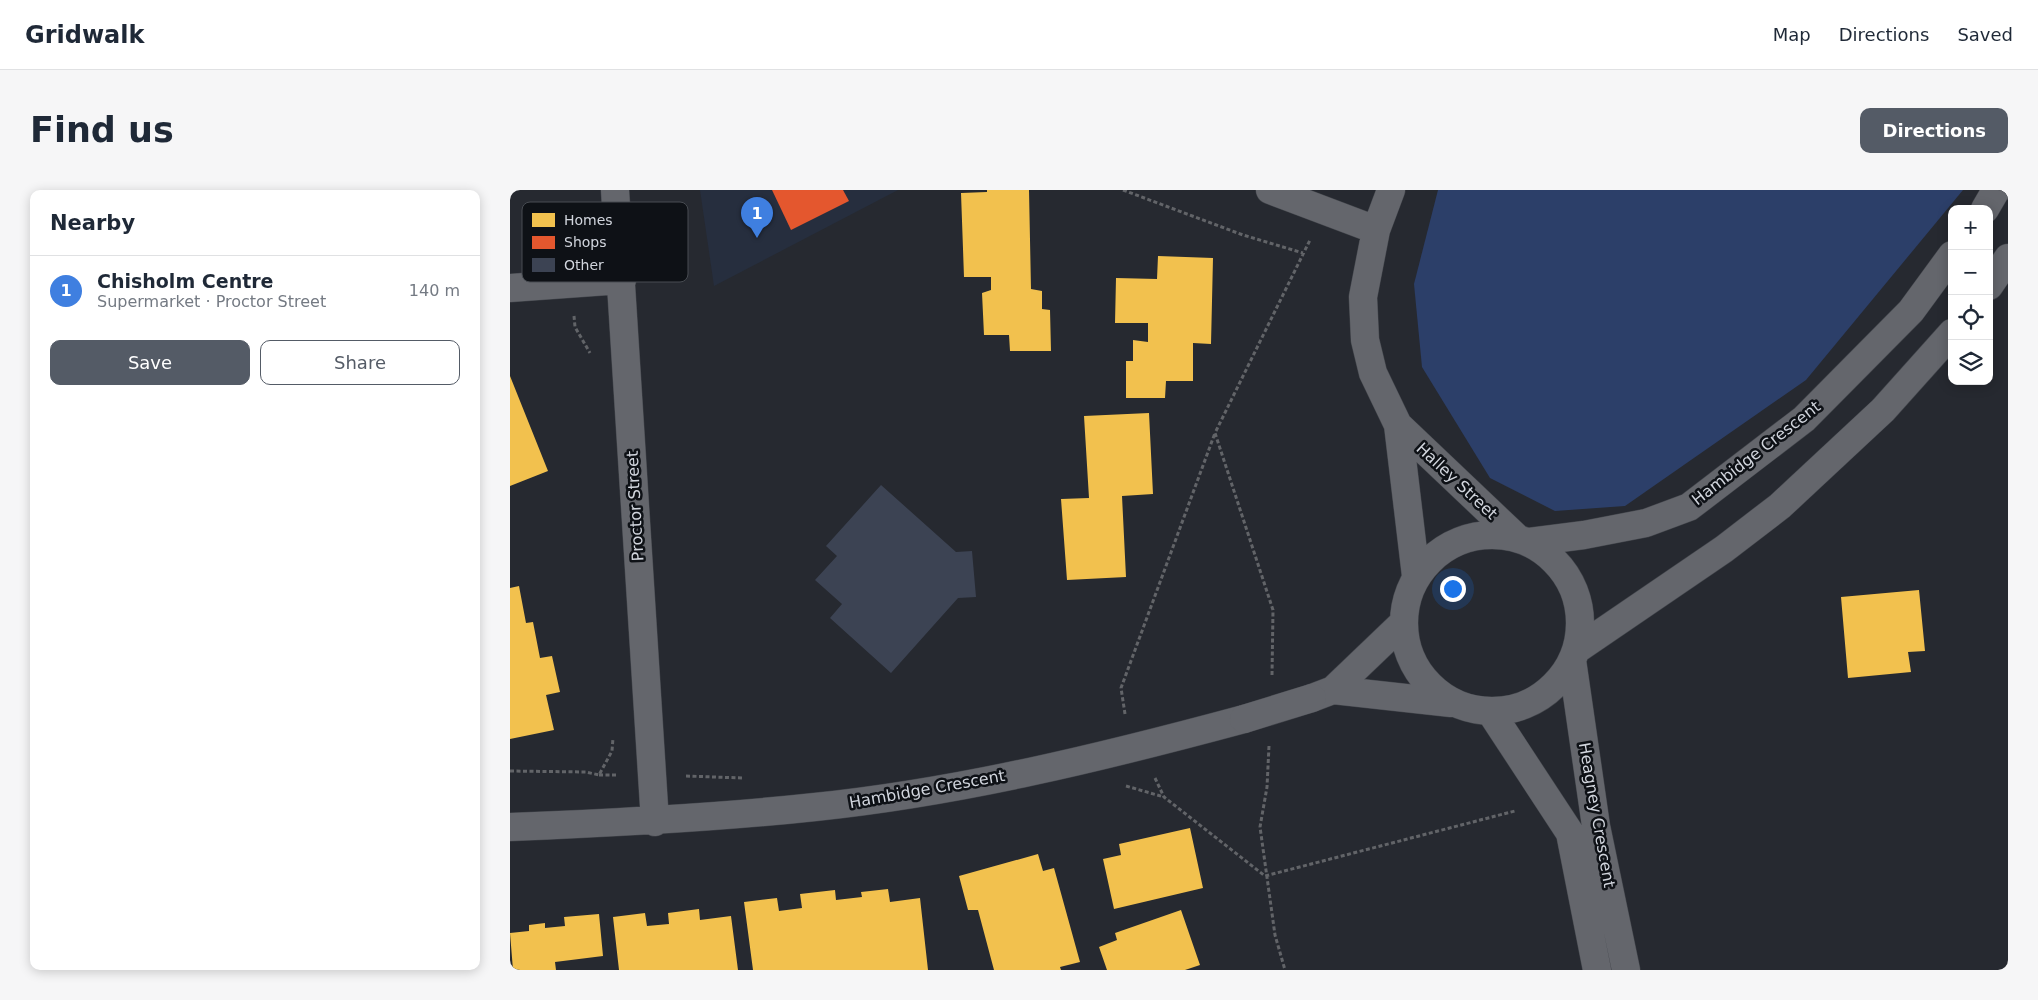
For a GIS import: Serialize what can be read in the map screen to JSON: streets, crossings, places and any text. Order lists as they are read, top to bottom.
{
  "streets": {
    "street": [
      "Hambidge Crescent",
      "Halley Street",
      "Proctor Street",
      "Heagney Crescent"
    ]
  },
  "crossings": [
    ["Hambidge Crescent", "Halley Street"],
    ["Hambidge Crescent", "Proctor Street"],
    ["Hambidge Crescent", "Heagney Crescent"],
    ["Halley Street", "Heagney Crescent"]
  ],
  "legend": ["Homes", "Shops", "Other"],
  "page": {
    "header": "Gridwalk",
    "nav": ["Map", "Directions", "Saved"],
    "buttons": [
      "Directions",
      ["Save", "Share"]
    ],
    "title": "Find us",
    "heading": "Nearby",
    "pins": "1",
    "map_buttons": ["+", "−"],
    "list": [
      {
        "mark": "1",
        "name": "Chisholm Centre",
        "note": "Supermarket · Proctor Street",
        "value": "140 m"
      }
    ]
  }
}
